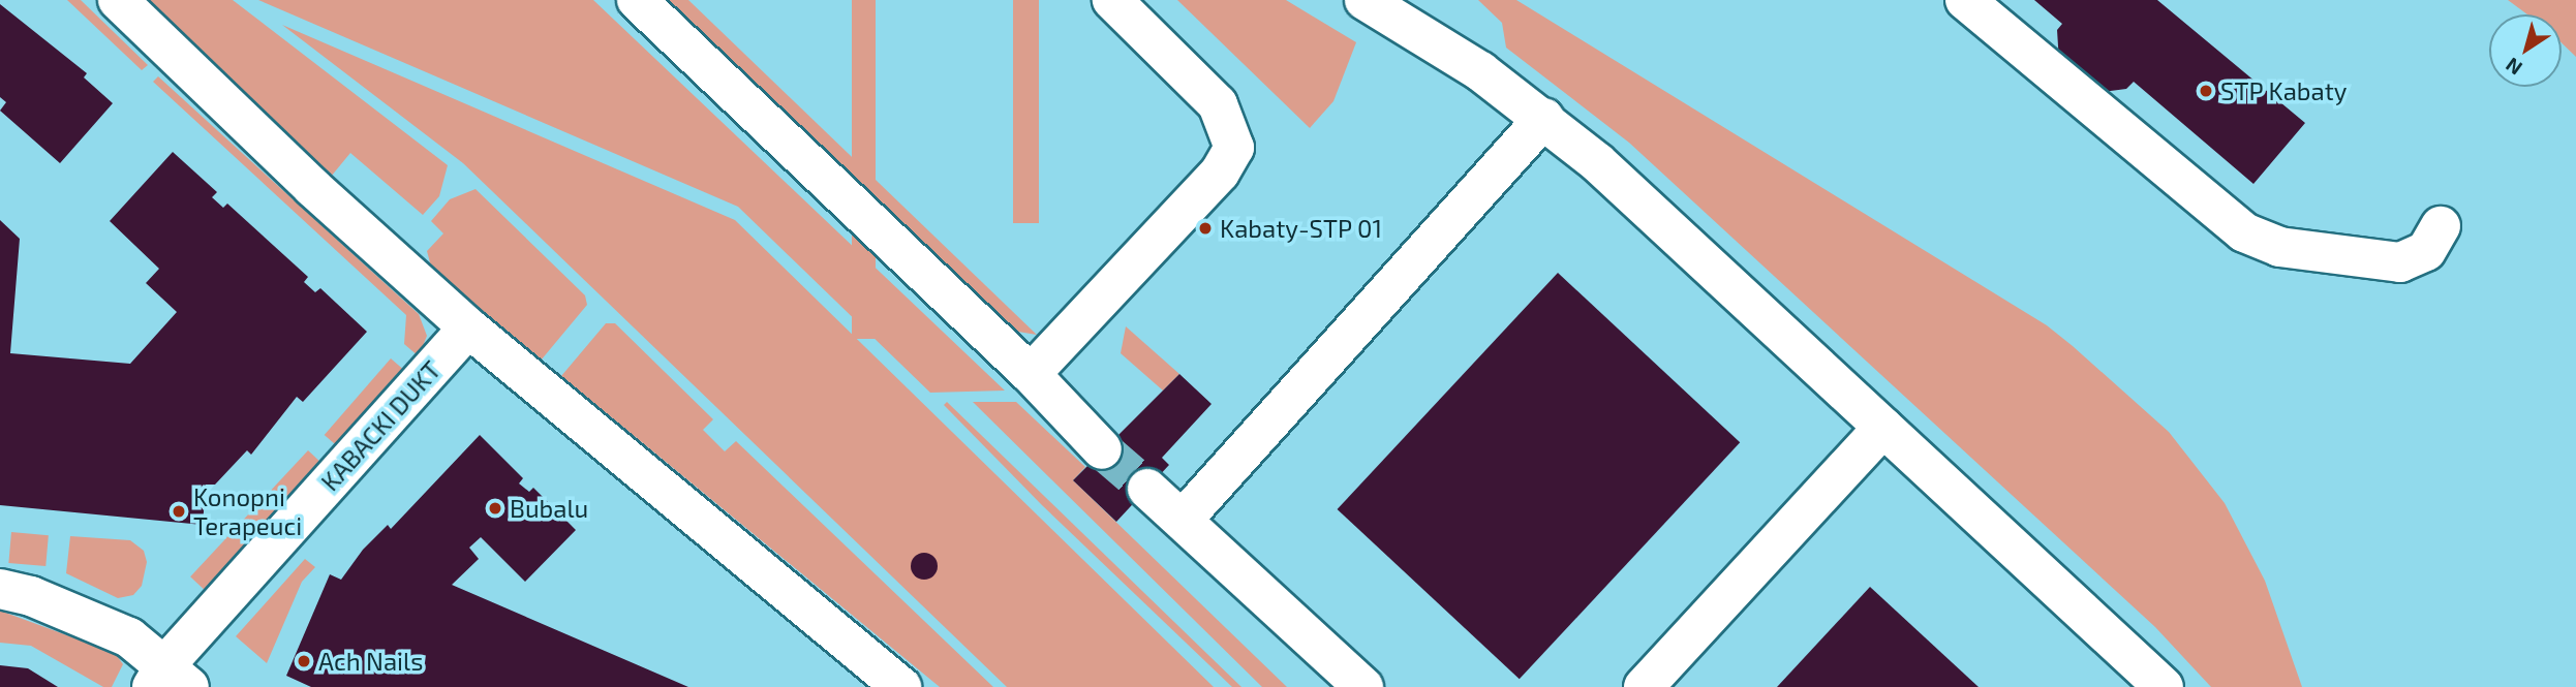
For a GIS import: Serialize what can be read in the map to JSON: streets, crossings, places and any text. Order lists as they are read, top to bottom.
{
  "streets": {
    "street": ["KABACKI DUKT"]
  },
  "places": [
    "STP Kabaty",
    "Kabaty-STP 01",
    "Bubalu",
    "Konopni Terapeuci",
    "Ach Nails"
  ],
  "north": "bottom left"
}
